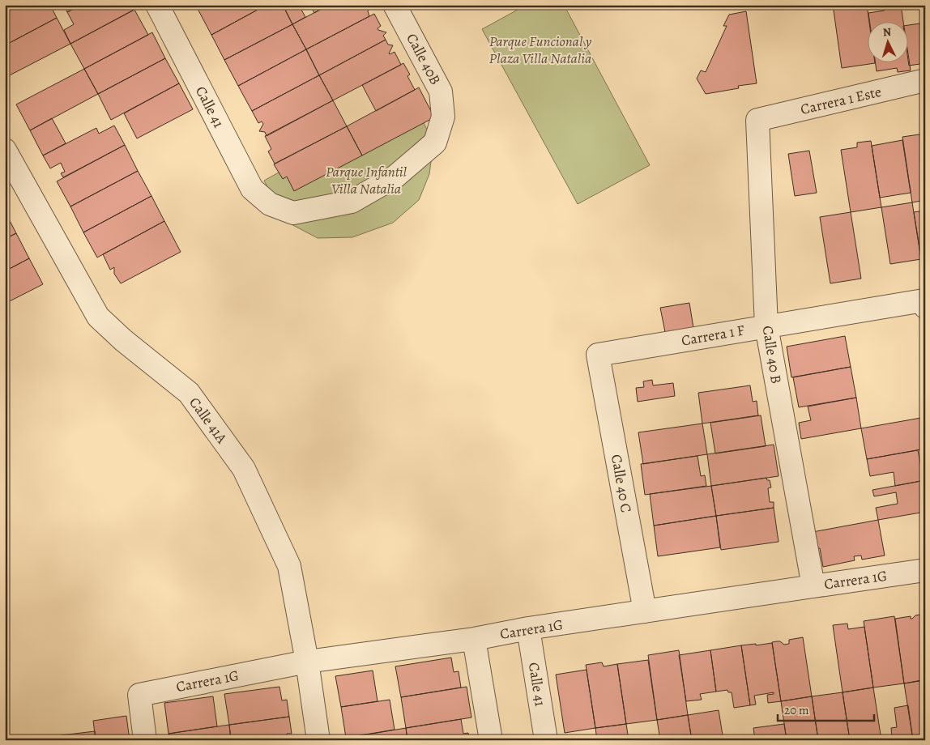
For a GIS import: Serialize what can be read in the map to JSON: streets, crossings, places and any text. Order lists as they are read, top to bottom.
{
  "streets": {
    "street": [
      "Calle 40B",
      "Carrera 1 Este",
      "Calle 41",
      "Carrera 1 F",
      "Calle 40 B",
      "Calle 41A",
      "Calle 40 C",
      "Carrera 1G"
    ]
  },
  "crossings": [
    ["Calle 40B", "Calle 41"],
    ["Carrera 1 Este", "Calle 40 B"],
    ["Calle 41", "Carrera 1G"],
    ["Carrera 1 F", "Calle 40 B"],
    ["Carrera 1 F", "Calle 40 C"],
    ["Calle 40 B", "Carrera 1G"],
    ["Calle 41A", "Carrera 1G"],
    ["Calle 40 C", "Carrera 1G"]
  ],
  "parks": ["Parque Funcional y Plaza Villa Natalia", "Parque Infantil Villa Natalia"],
  "scale_bar": "20 m",
  "north": "top"
}
